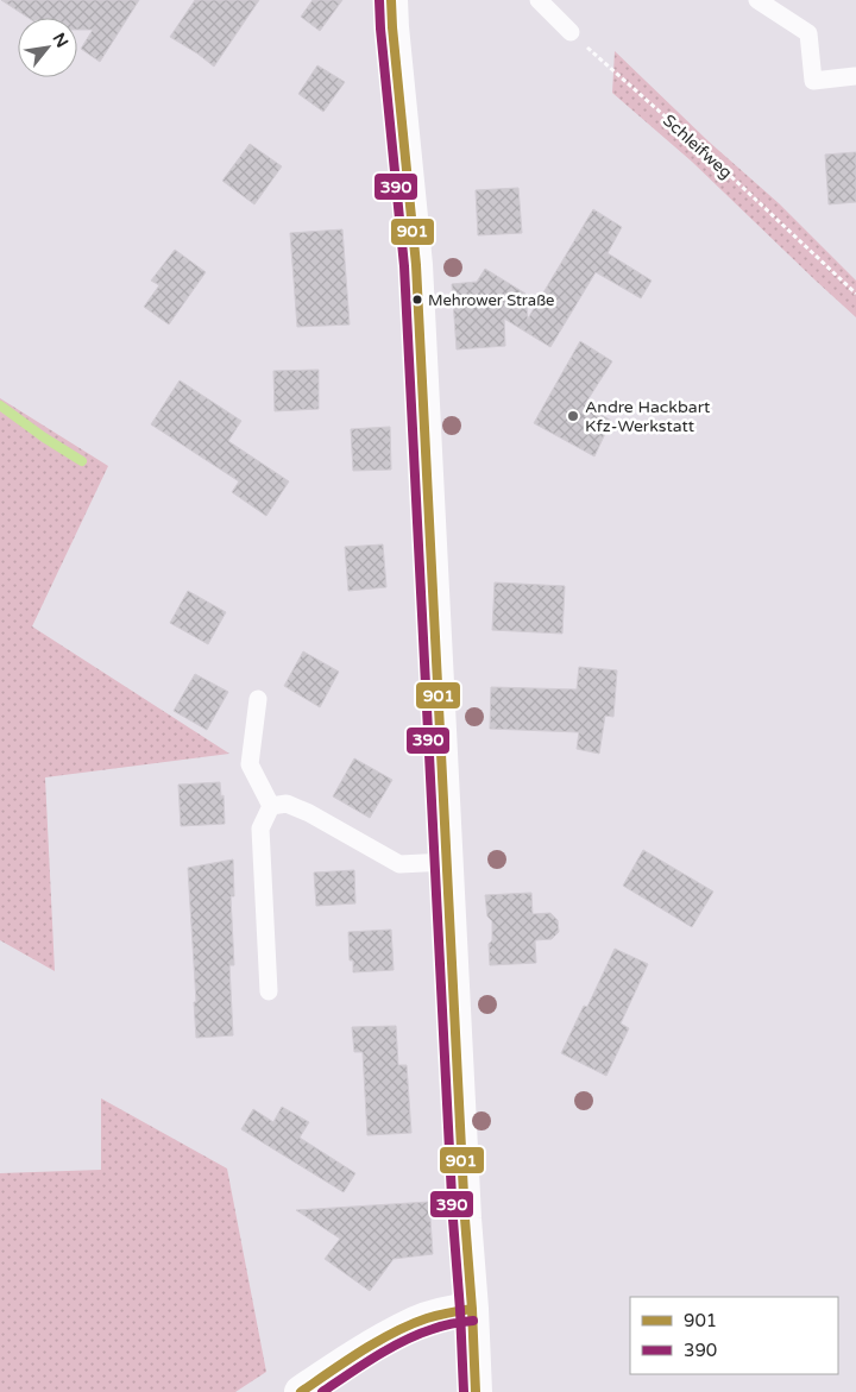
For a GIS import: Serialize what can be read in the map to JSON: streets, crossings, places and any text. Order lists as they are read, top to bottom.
{
  "streets": {
    "path": ["Schleifweg"]
  },
  "places": ["Mehrower Straße", "Andre Hackbart Kfz-Werkstatt"],
  "lines": ["transit line 901", "transit line 390"],
  "legend": ["901", "390"],
  "north": "top right"
}
